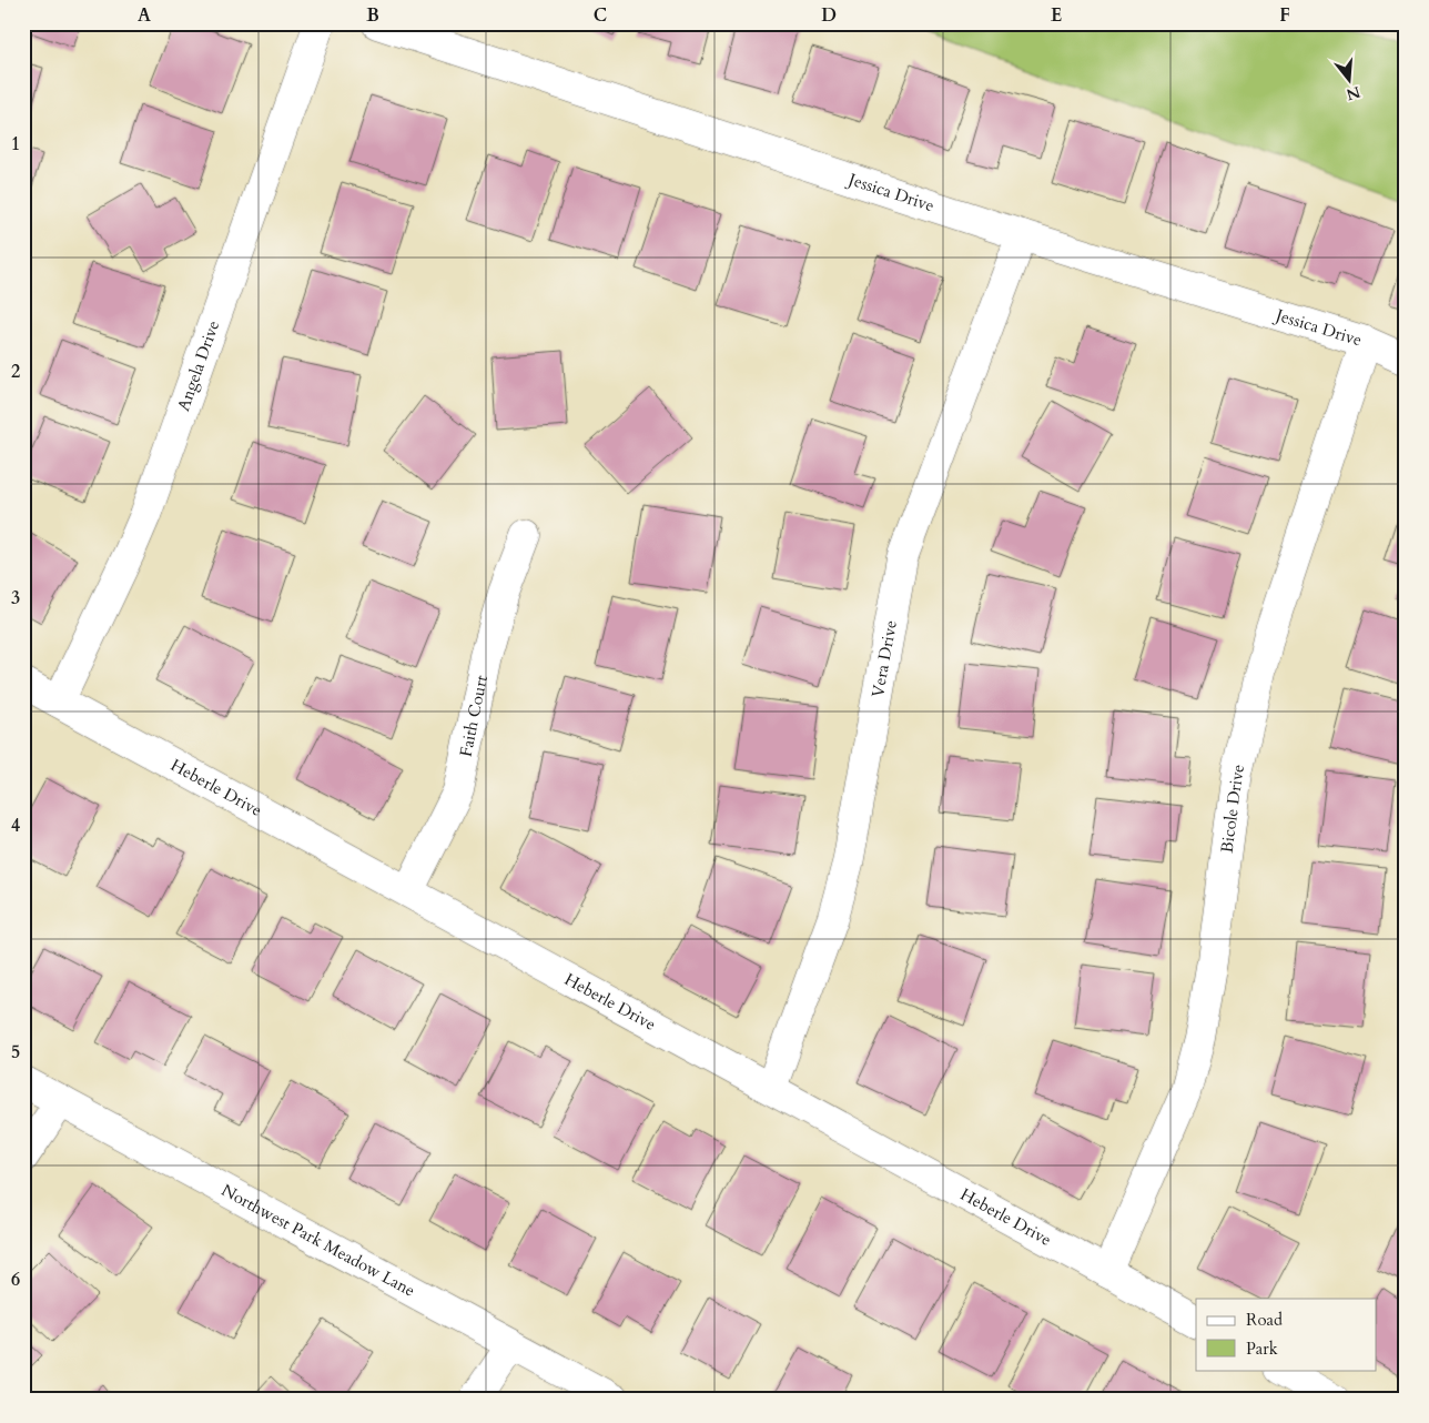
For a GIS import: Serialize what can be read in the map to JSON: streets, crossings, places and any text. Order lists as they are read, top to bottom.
{
  "streets": {
    "street": [
      "Jessica Drive",
      "Angela Drive",
      "Vera Drive",
      "Faith Court",
      "Heberle Drive",
      "Bicole Drive",
      "Northwest Park Meadow Lane"
    ]
  },
  "crossings": [
    ["Jessica Drive", "Vera Drive"],
    ["Jessica Drive", "Bicole Drive"],
    ["Angela Drive", "Heberle Drive"],
    ["Vera Drive", "Heberle Drive"],
    ["Faith Court", "Heberle Drive"],
    ["Heberle Drive", "Bicole Drive"]
  ],
  "legend": ["Road", "Park"],
  "north": "bottom",
  "grid": {
    "columns": [
      "A",
      "B",
      "C",
      "D",
      "E",
      "F"
    ],
    "rows": [
      "1",
      "2",
      "3",
      "4",
      "5",
      "6"
    ]
  }
}
